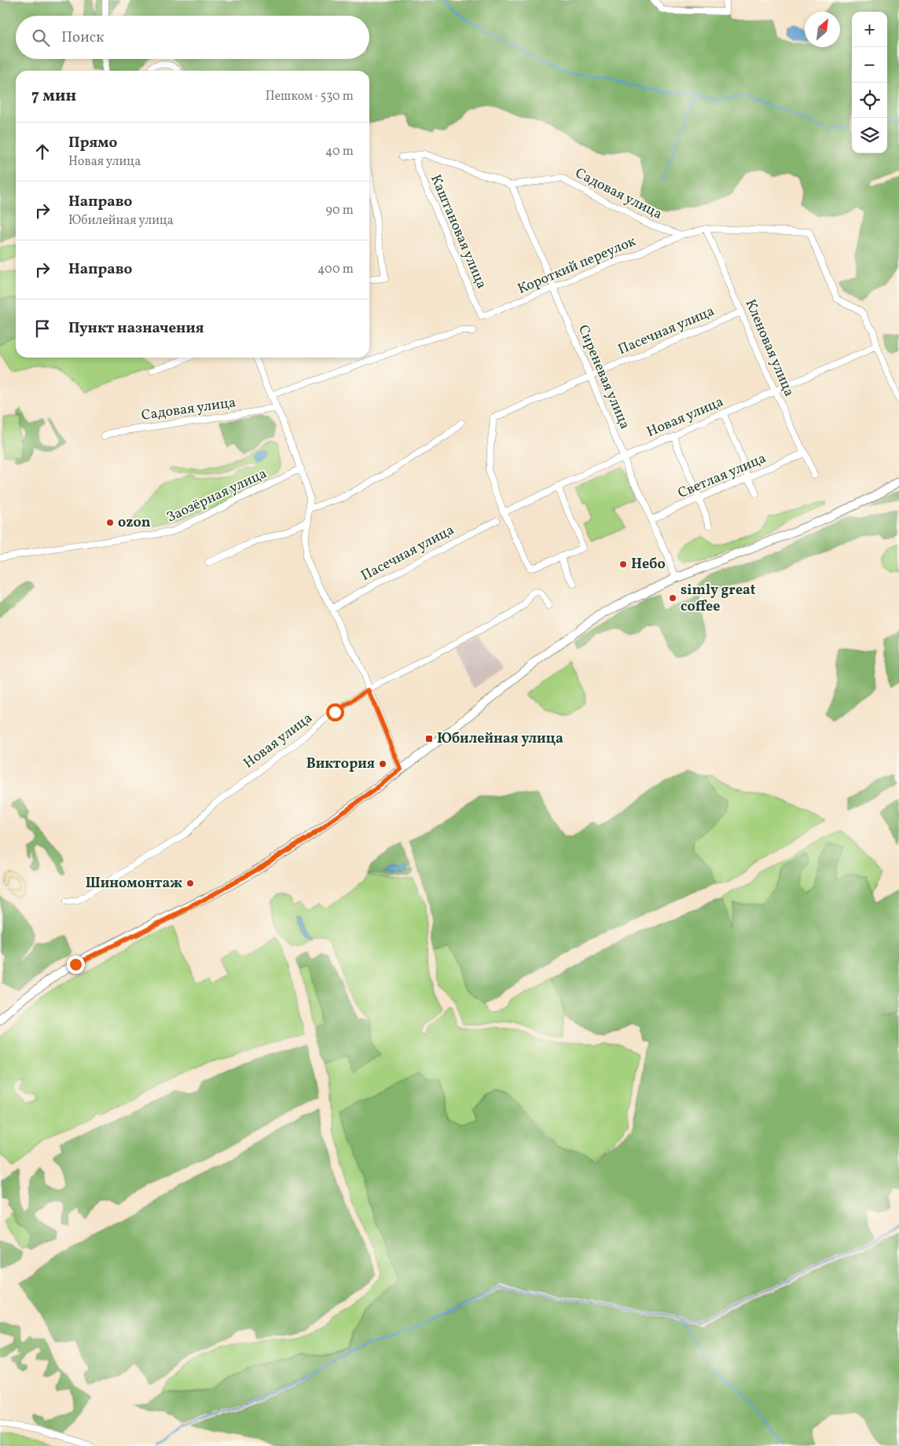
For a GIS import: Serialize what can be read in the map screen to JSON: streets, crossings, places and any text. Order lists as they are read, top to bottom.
{
  "streets": {
    "street": [
      "Садовая улица",
      "Каштановая улица",
      "Короткий переулок",
      "Пасечная улица",
      "Кленовая улица",
      "Сиреневая улица",
      "Новая улица",
      "Светлая улица",
      "Заозёрная улица"
    ]
  },
  "crossings": [
    ["Садовая улица", "Каштановая улица"],
    ["Садовая улица", "Короткий переулок"],
    ["Садовая улица", "Сиреневая улица"],
    ["Каштановая улица", "Короткий переулок"],
    ["Короткий переулок", "Сиреневая улица"],
    ["Пасечная улица", "Кленовая улица"],
    ["Пасечная улица", "Сиреневая улица"],
    ["Пасечная улица", "Новая улица"],
    ["Кленовая улица", "Новая улица"],
    ["Кленовая улица", "Светлая улица"],
    ["Сиреневая улица", "Новая улица"],
    ["Сиреневая улица", "Светлая улица"]
  ],
  "places": {
    "other": [
      "ozon",
      "Небо",
      "simly great coffee",
      "Виктория",
      "Шиномонтаж"
    ],
    "transit": ["Юбилейная улица"]
  },
  "north": "top right",
  "page": {
    "map_buttons": ["+", "−"],
    "search": "Поиск",
    "heading": ["7 мин", "Пешком · 530 m"],
    "list": [
      ["Прямо", "Новая улица", "40 m"],
      ["Направо", "Юбилейная улица", "90 m"],
      ["Направо", "400 m"],
      "Пункт назначения"
    ]
  }
}
